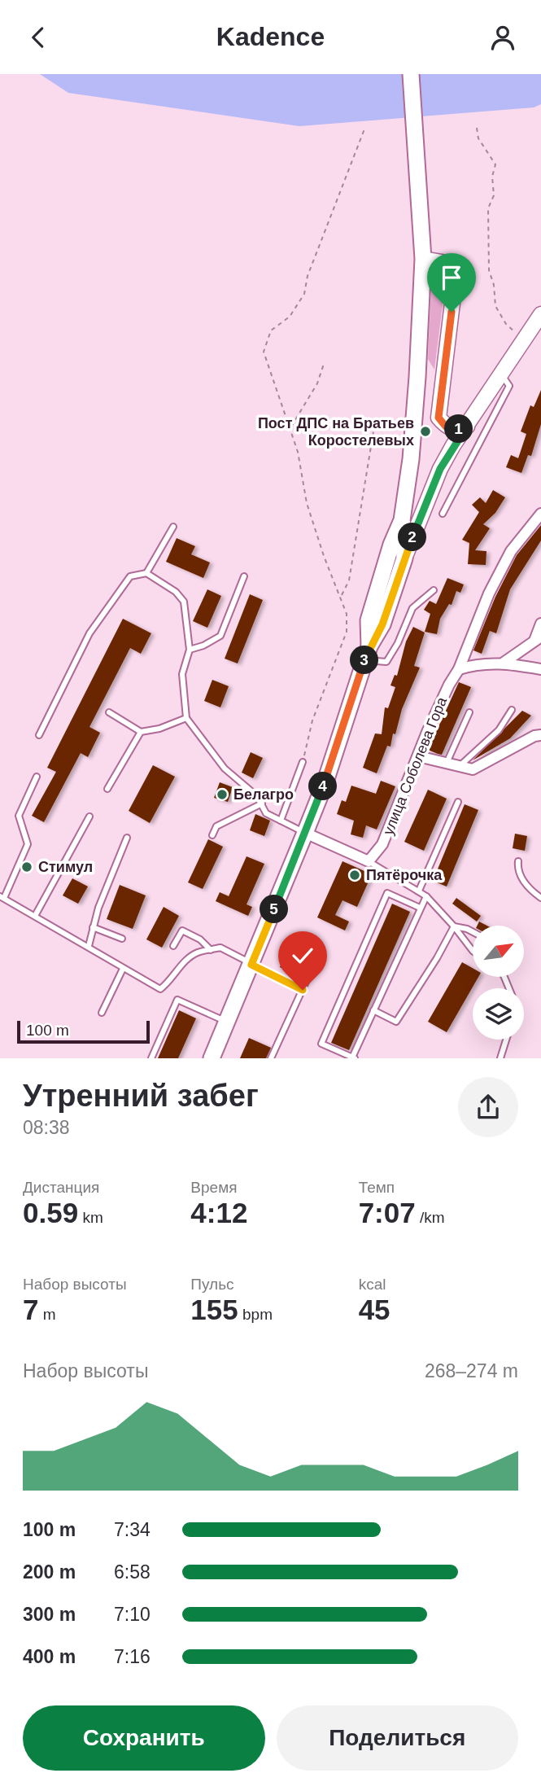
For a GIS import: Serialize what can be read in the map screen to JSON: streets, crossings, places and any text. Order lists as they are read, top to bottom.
{
  "streets": {
    "street": ["улица Соболева Гора"]
  },
  "places": [
    "Пост ДПС на Братьев Коростелевых",
    "Белагро",
    "Стимул",
    "Пятёрочка"
  ],
  "scale_bar": "100 m",
  "north": "top right",
  "page": {
    "header": "Kadence",
    "pins": [
      "1",
      "2",
      "3",
      "4",
      "5"
    ],
    "scale": "100 m",
    "heading": ["Утренний забег", "08:38"],
    "stats": [
      ["Дистанция", "0.59 km"],
      ["Время", "4:12"],
      ["Темп", "7:07 /km"],
      ["Набор высоты", "7 m"],
      ["Пульс", "155 bpm"],
      ["kcal", "45"]
    ],
    "chart": ["Набор высоты", "268–274 m"],
    "list": [
      {
        "name": "100 m",
        "note": "7:34"
      },
      {
        "name": "200 m",
        "note": "6:58"
      },
      {
        "name": "300 m",
        "note": "7:10"
      },
      {
        "name": "400 m",
        "note": "7:16"
      }
    ],
    "buttons": ["Сохранить", "Поделиться"]
  }
}
